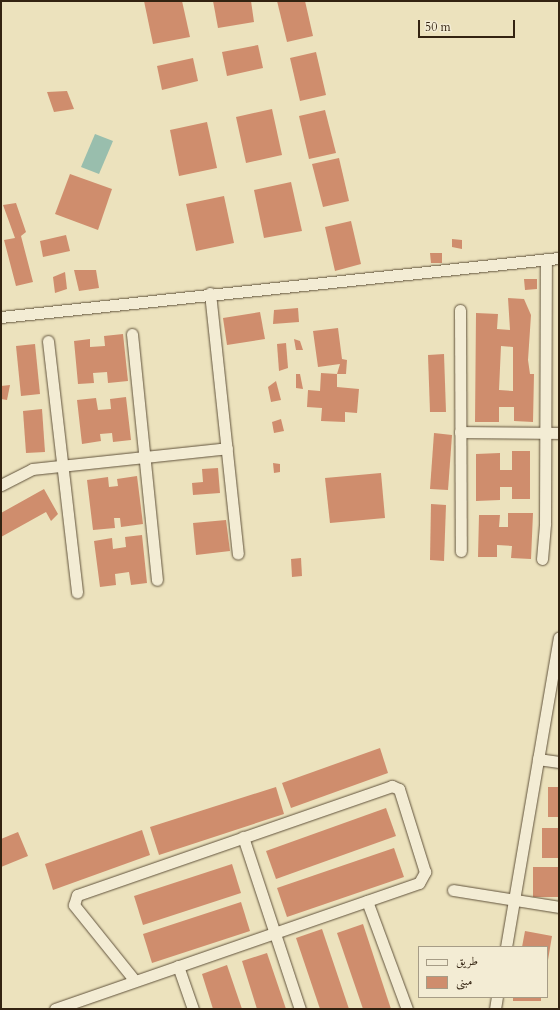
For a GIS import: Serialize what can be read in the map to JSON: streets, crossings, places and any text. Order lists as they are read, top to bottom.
{
  "legend": ["طريق", "مبنى"],
  "scale_bar": "50 m"
}
